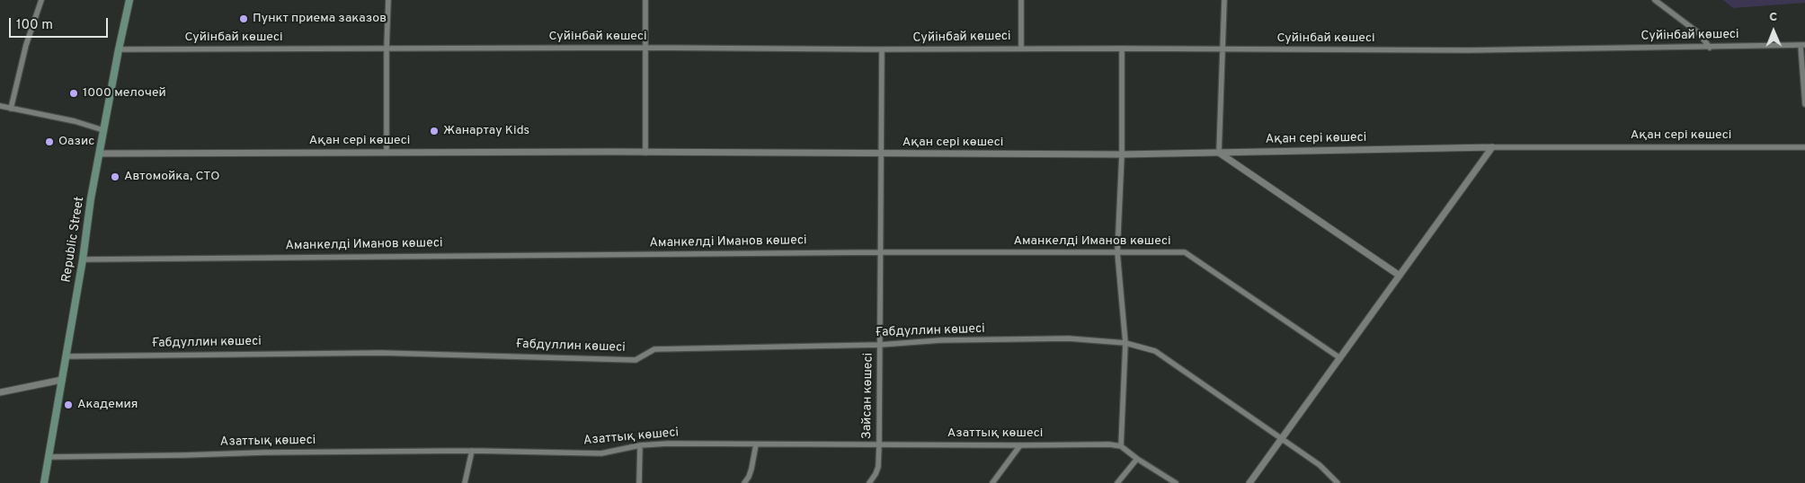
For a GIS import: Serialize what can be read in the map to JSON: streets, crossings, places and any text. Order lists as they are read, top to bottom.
{
  "streets": {
    "main road": ["Republic Street"],
    "street": [
      "Суйінбай көшесі",
      "Ақан сері көшесі",
      "Аманкелді Иманов көшесі",
      "Ғабдуллин көшесі",
      "Зайсан көшесі",
      "Азаттық көшесі"
    ]
  },
  "crossings": [
    ["Суйінбай көшесі", "Republic Street"],
    ["Суйінбай көшесі", "Зайсан көшесі"],
    ["Ақан сері көшесі", "Republic Street"],
    ["Ақан сері көшесі", "Зайсан көшесі"],
    ["Republic Street", "Аманкелді Иманов көшесі"],
    ["Republic Street", "Ғабдуллин көшесі"],
    ["Republic Street", "Азаттық көшесі"],
    ["Аманкелді Иманов көшесі", "Зайсан көшесі"],
    ["Ғабдуллин көшесі", "Зайсан көшесі"],
    ["Зайсан көшесі", "Азаттық көшесі"]
  ],
  "places": [
    "Пункт приема заказов",
    "1000 мелочей",
    "Жанартау Kids",
    "Оазис",
    "Автомойка, СТО",
    "Академия"
  ],
  "scale_bar": "100 m",
  "north": "top"
}
